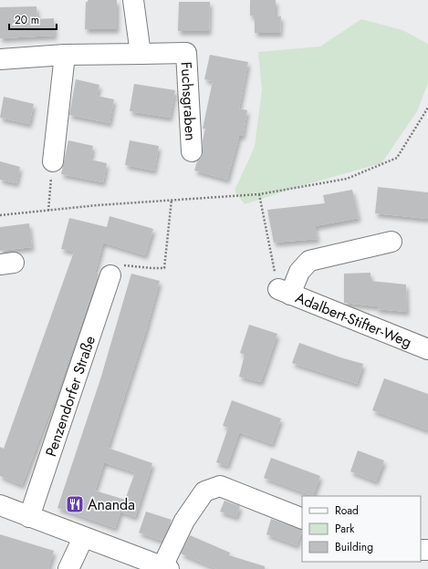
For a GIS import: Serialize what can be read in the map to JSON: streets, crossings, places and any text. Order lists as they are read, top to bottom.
{
  "streets": {
    "street": ["Fuchsgraben", "Adalbert-Stifter-Weg", "Penzendorfer Straße"]
  },
  "places": {
    "restaurant": ["Ananda"]
  },
  "legend": ["Road", "Park", "Building"],
  "scale_bar": "20 m"
}
